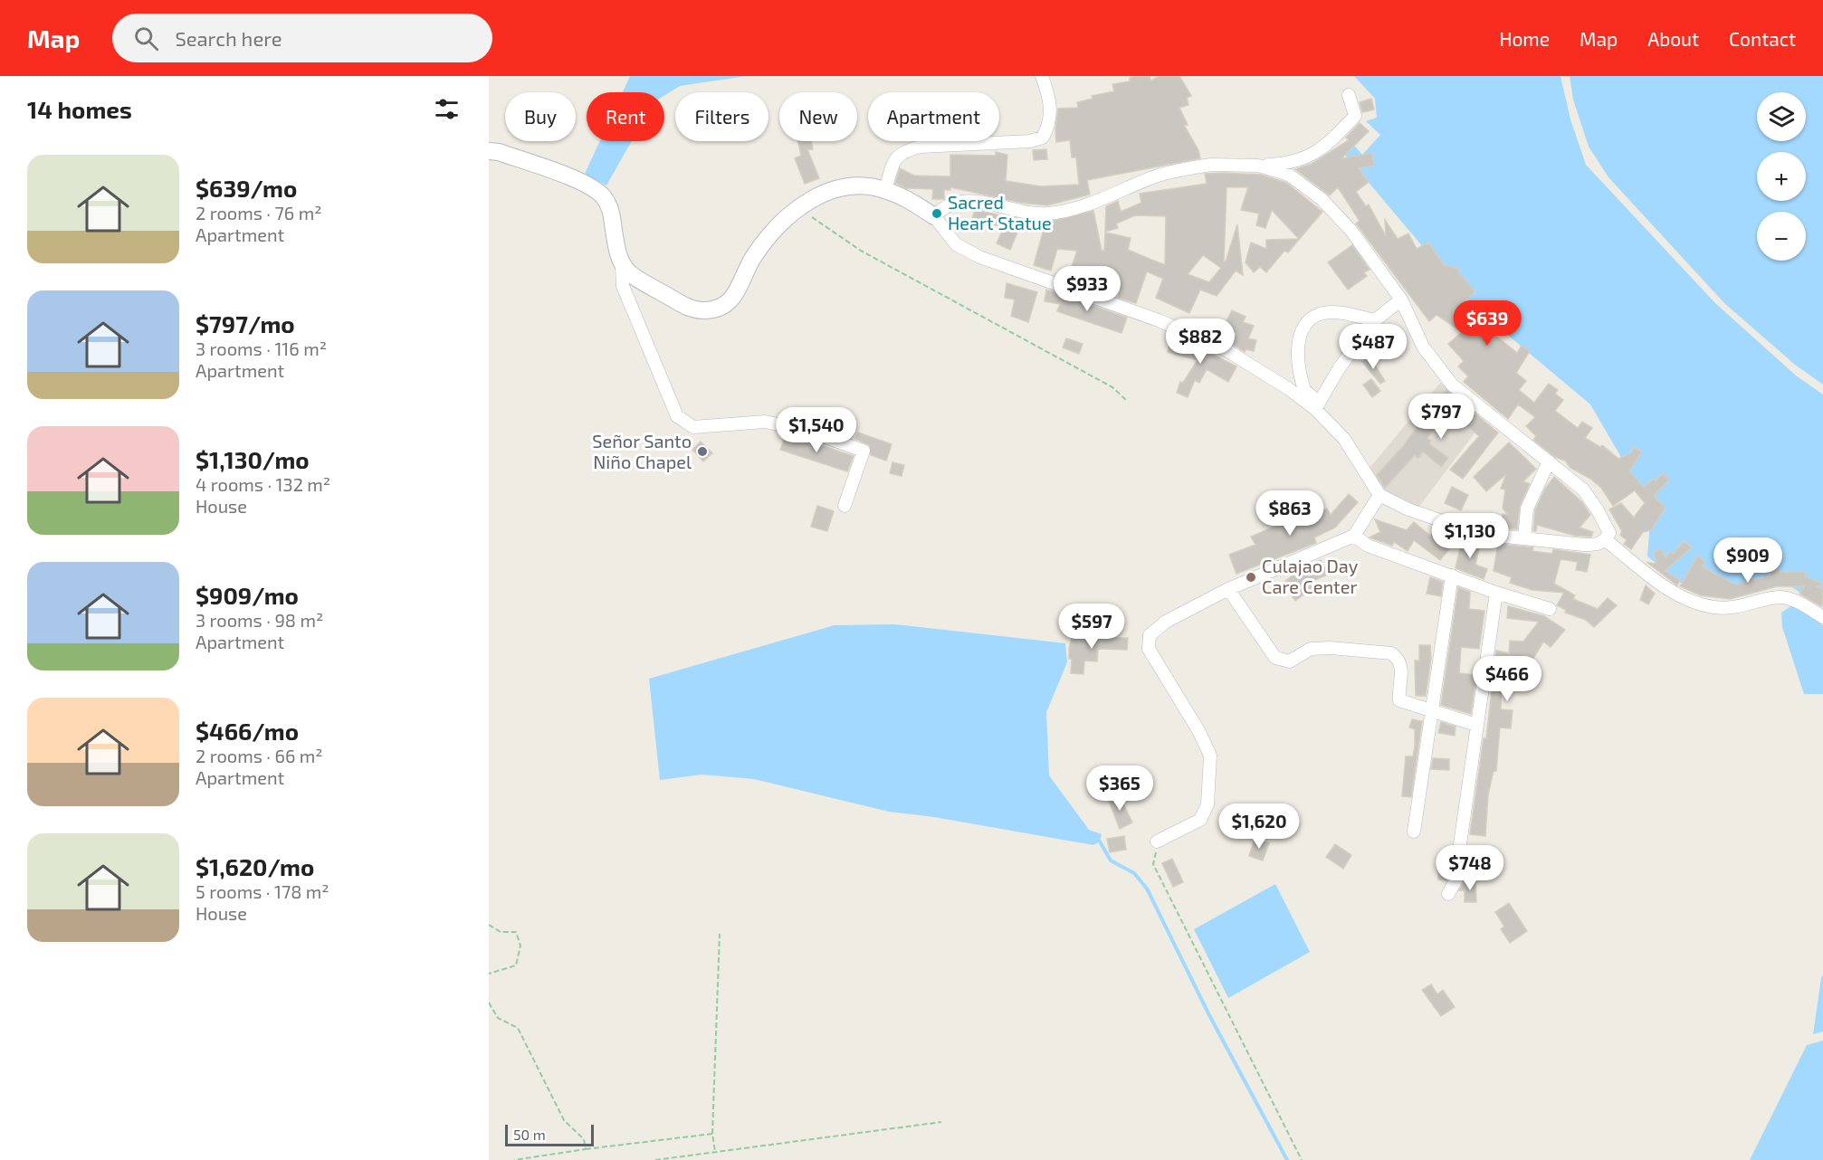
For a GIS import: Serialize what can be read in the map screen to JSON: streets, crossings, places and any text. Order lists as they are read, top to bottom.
{
  "places": ["Sacred Heart Statue", "Señor Santo Niño Chapel", "Culajao Day Care Center"],
  "scale_bar": "50 m",
  "page": {
    "header": "Map",
    "search": "Search here",
    "nav": [
      "Home",
      "Map",
      "About",
      "Contact"
    ],
    "heading": "14 homes",
    "map_buttons": ["+", "−"],
    "chip": [
      "Buy",
      "Rent",
      "Filters",
      "New",
      "Apartment"
    ],
    "list": [
      {
        "name": "$639/mo",
        "note": "2 rooms · 76 m² · Apartment"
      },
      {
        "name": "$797/mo",
        "note": "3 rooms · 116 m² · Apartment"
      },
      {
        "name": "$1,130/mo",
        "note": "4 rooms · 132 m² · House"
      },
      {
        "name": "$909/mo",
        "note": "3 rooms · 98 m² · Apartment"
      },
      {
        "name": "$466/mo",
        "note": "2 rooms · 66 m² · Apartment"
      },
      {
        "name": "$1,620/mo",
        "note": "5 rooms · 178 m² · House"
      }
    ],
    "price": [
      "$933",
      "$639",
      "$882",
      "$487",
      "$797",
      "$1,540",
      "$863",
      "$1,130",
      "$909",
      "$597",
      "$466",
      "$365",
      "$1,620",
      "$748"
    ],
    "scale": "50 m"
  }
}
